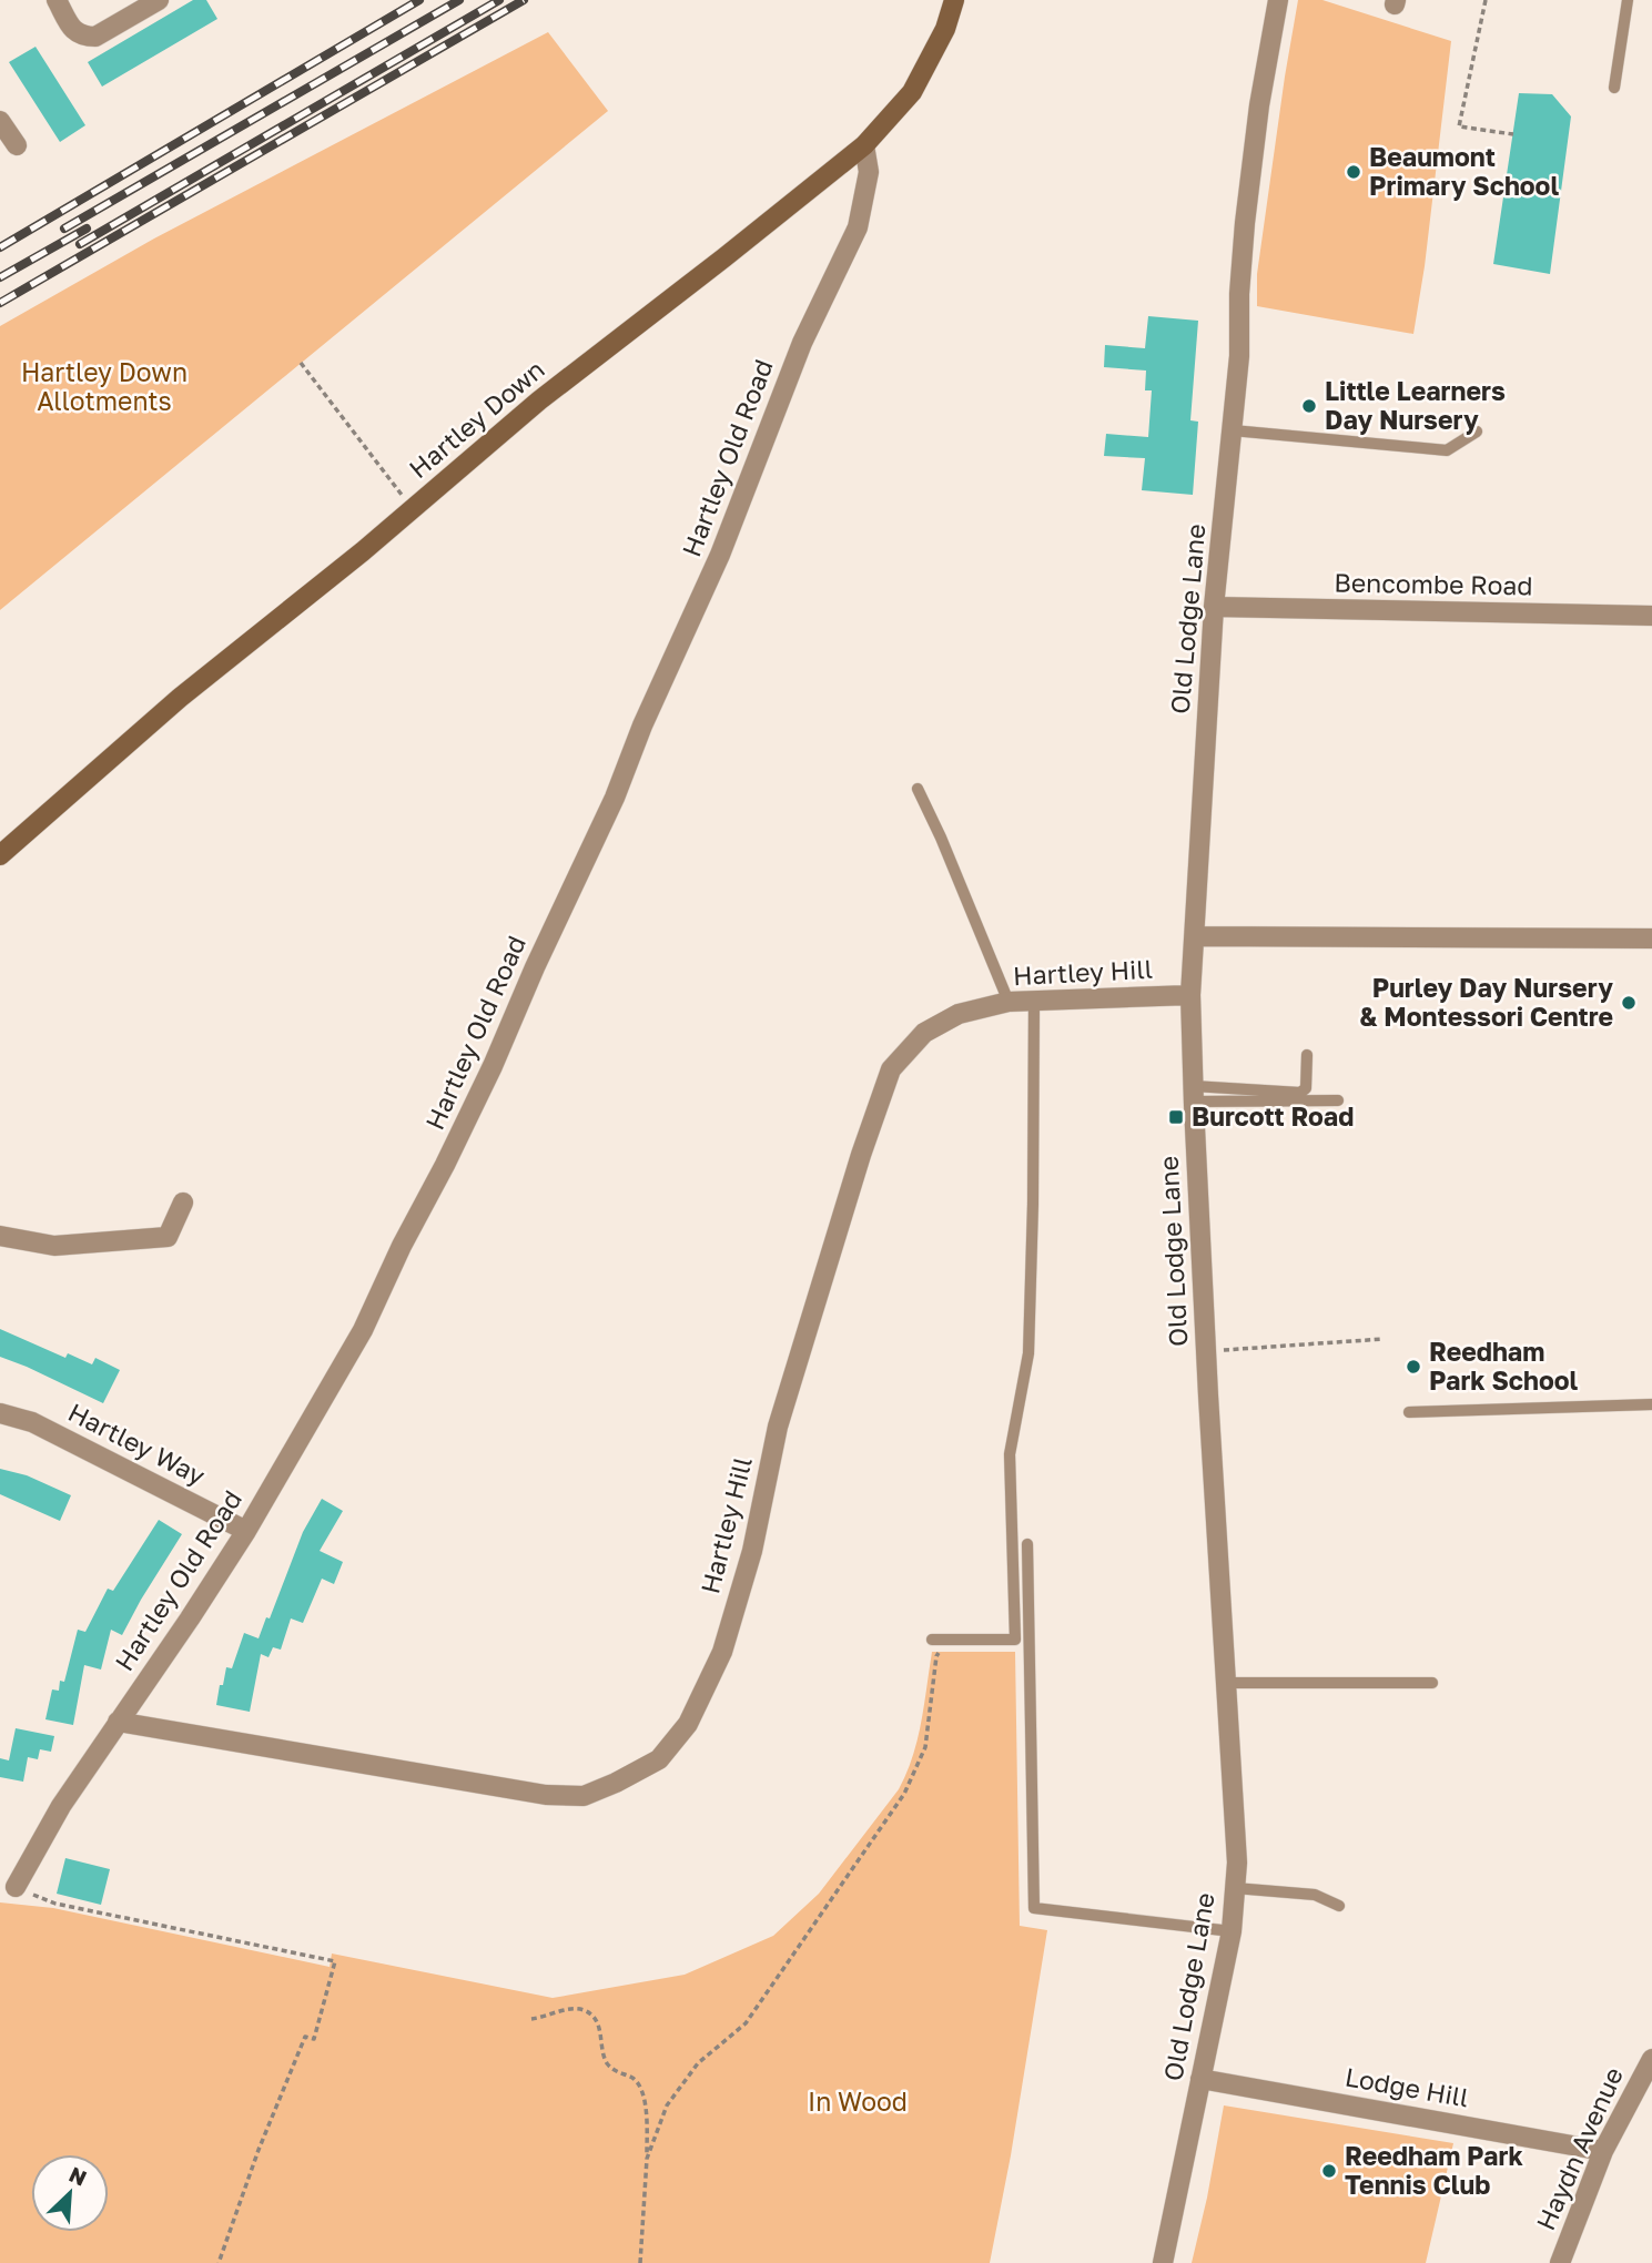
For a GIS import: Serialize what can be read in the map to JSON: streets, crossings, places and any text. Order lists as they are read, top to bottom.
{
  "streets": {
    "street": [
      "Hartley Down",
      "Hartley Old Road",
      "Bencombe Road",
      "Old Lodge Lane",
      "Hartley Hill",
      "Hartley Way",
      "Lodge Hill",
      "Haydn Avenue"
    ]
  },
  "crossings": [
    ["Hartley Down", "Hartley Old Road"],
    ["Hartley Old Road", "Hartley Hill"],
    ["Hartley Old Road", "Hartley Way"],
    ["Bencombe Road", "Old Lodge Lane"],
    ["Old Lodge Lane", "Hartley Hill"],
    ["Old Lodge Lane", "Lodge Hill"],
    ["Lodge Hill", "Haydn Avenue"]
  ],
  "parks": ["Hartley Down Allotments", "In Wood"],
  "places": {
    "other": [
      "Beaumont Primary School",
      "Little Learners Day Nursery",
      "Purley Day Nursery & Montessori Centre",
      "Reedham Park School",
      "Reedham Park Tennis Club"
    ],
    "transit": ["Burcott Road"]
  },
  "north": "top right"
}
